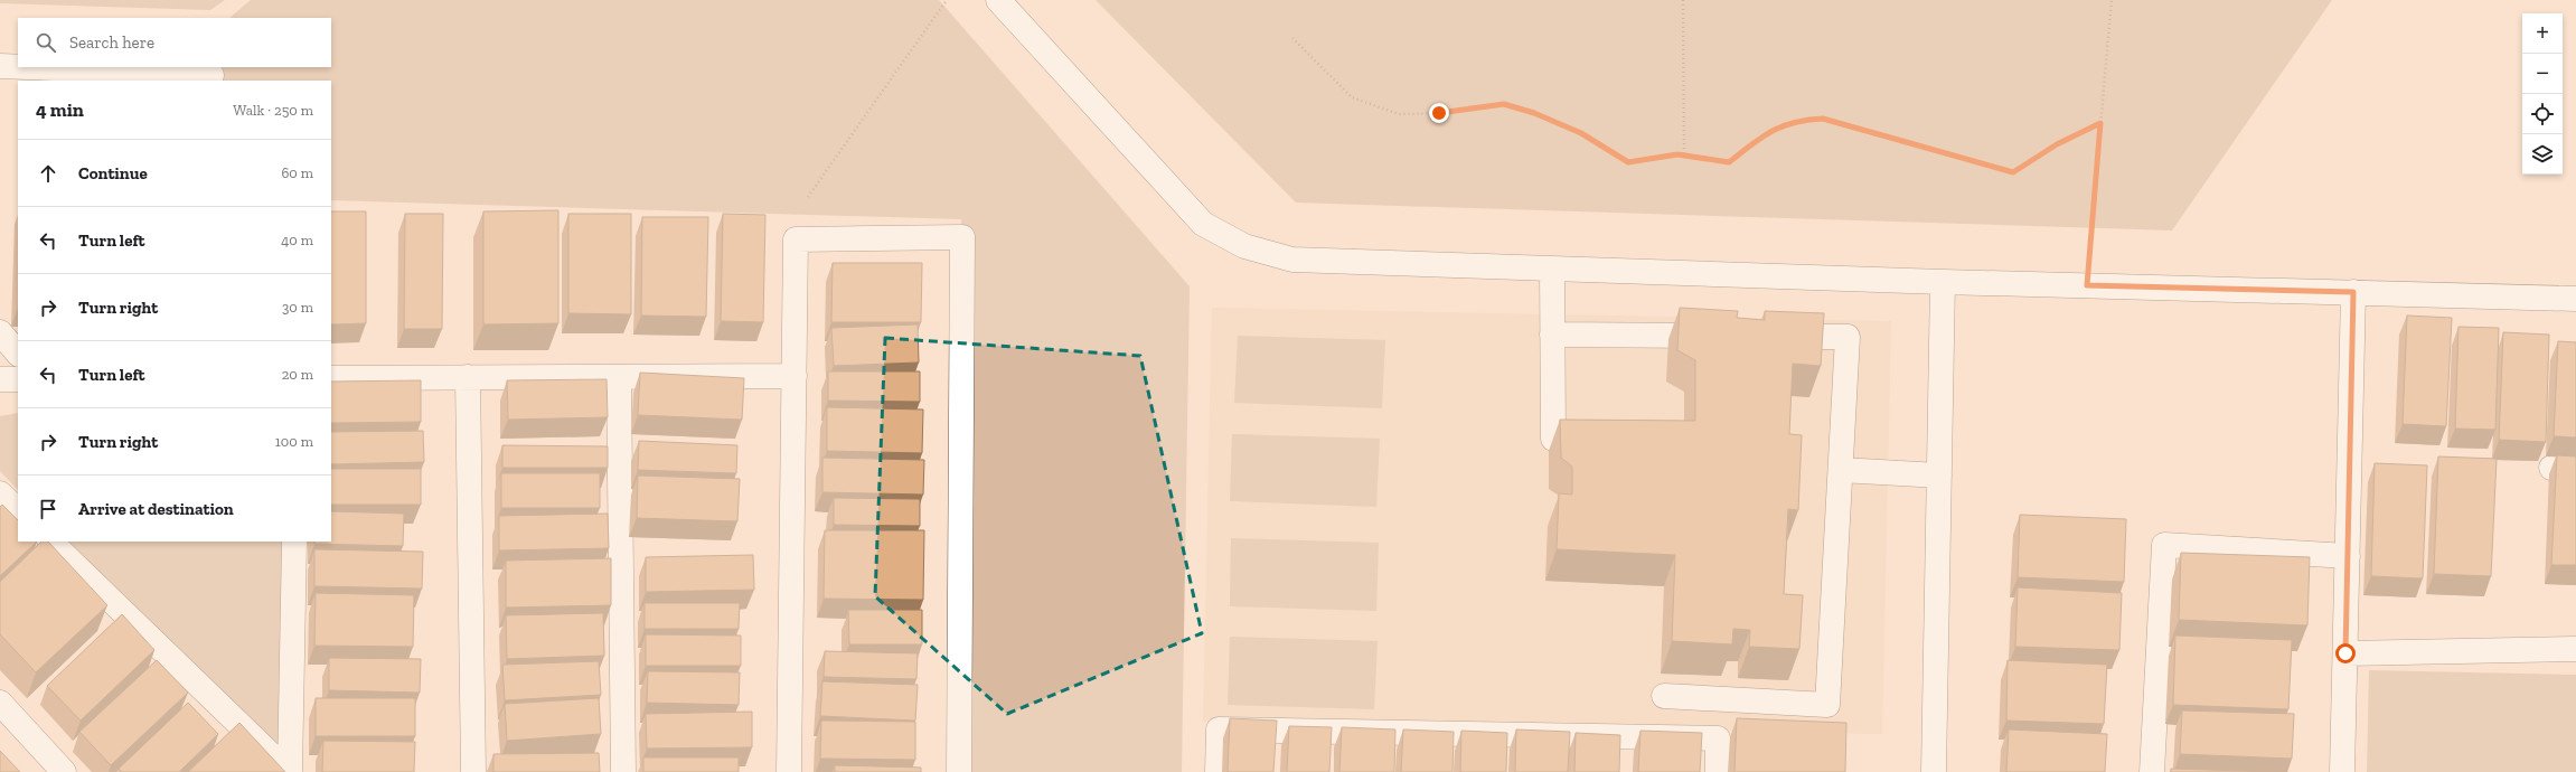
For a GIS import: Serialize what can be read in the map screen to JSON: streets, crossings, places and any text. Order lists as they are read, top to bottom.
{
  "page": {
    "map_buttons": ["+", "−"],
    "search": "Search here",
    "heading": ["4 min", "Walk · 250 m"],
    "list": [
      ["Continue", "60 m"],
      ["Turn left", "40 m"],
      ["Turn right", "30 m"],
      ["Turn left", "20 m"],
      ["Turn right", "100 m"],
      "Arrive at destination"
    ]
  }
}
